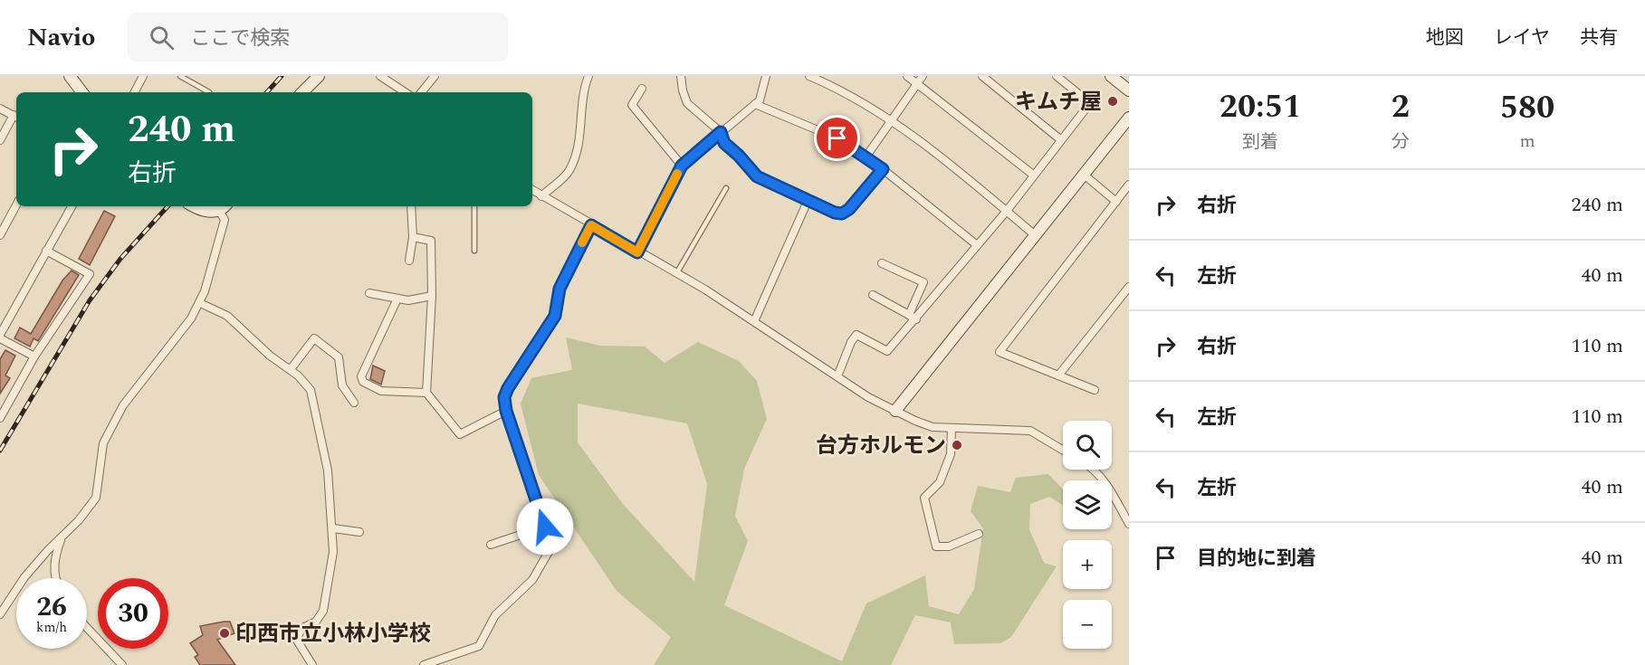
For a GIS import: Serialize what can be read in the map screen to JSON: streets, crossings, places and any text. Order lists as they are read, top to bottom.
{
  "places": ["キムチ屋", "台方ホルモン", "印西市立小林小学校"],
  "page": {
    "header": "Navio",
    "search": "ここで検索",
    "nav": ["地図", "レイヤ", "共有"],
    "eta": [
      "20:51",
      "到着",
      "2",
      "分",
      "580",
      "m"
    ],
    "turn": ["240 m", "右折"],
    "list": [
      {
        "name": "右折",
        "value": "240 m"
      },
      {
        "name": "左折",
        "value": "40 m"
      },
      {
        "name": "右折",
        "value": "110 m"
      },
      {
        "name": "左折",
        "value": "110 m"
      },
      {
        "name": "左折",
        "value": "40 m"
      },
      {
        "name": "目的地に到着",
        "value": "40 m"
      }
    ],
    "map_buttons": ["+", "−"],
    "speed": "26 km/h",
    "limit": "30"
  }
}
